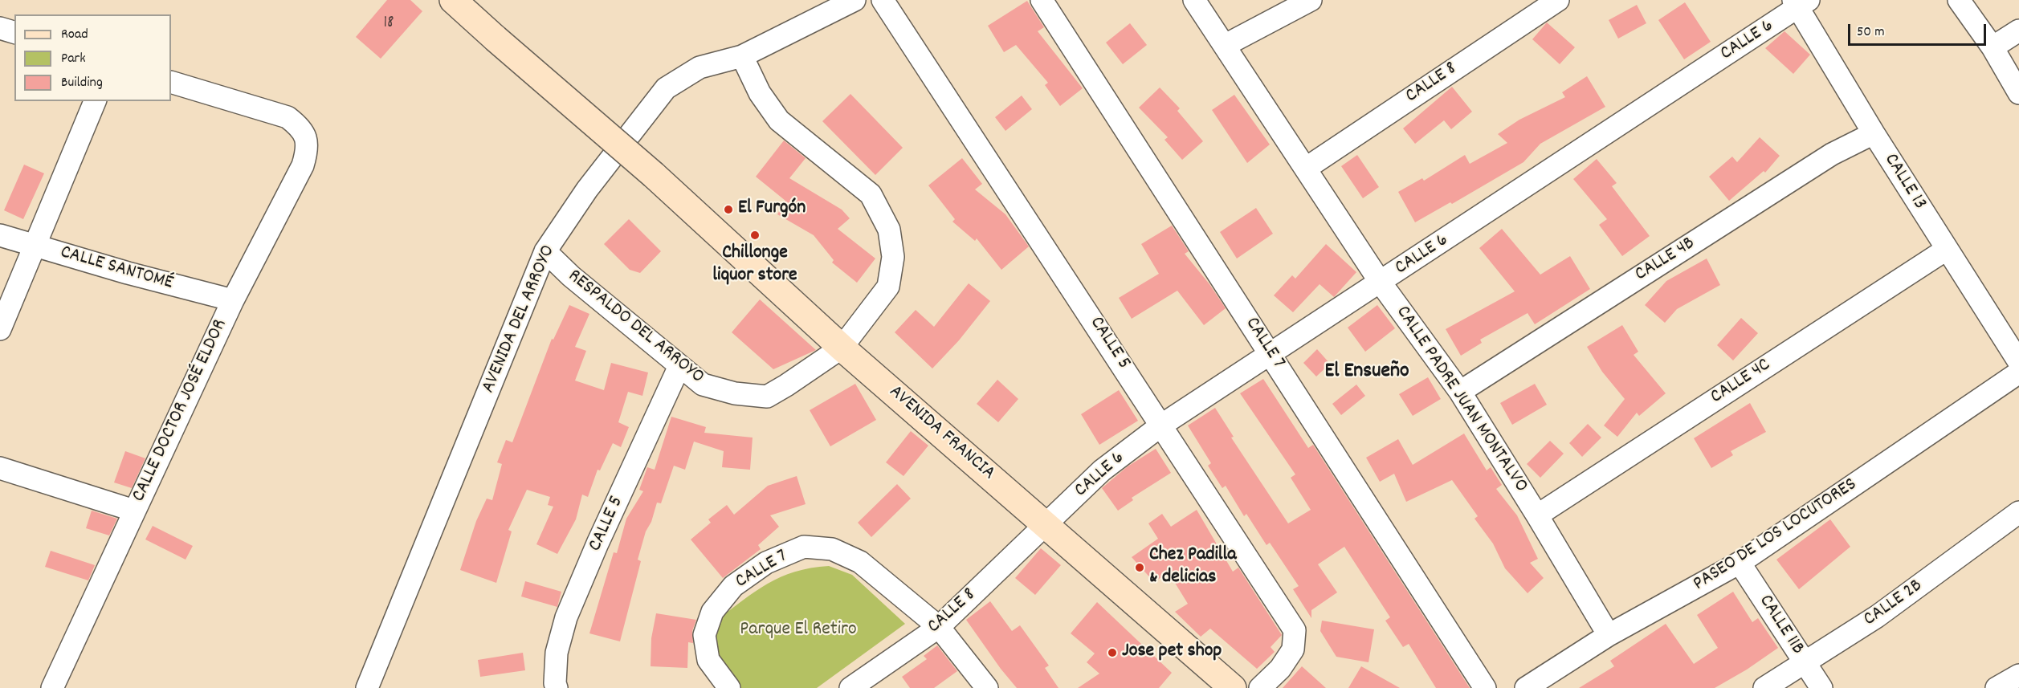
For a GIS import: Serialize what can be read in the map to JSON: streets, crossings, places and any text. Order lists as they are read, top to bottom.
{
  "streets": {
    "main road": ["AVENIDA FRANCIA"],
    "street": [
      "CALLE 6",
      "CALLE 8",
      "CALLE 13",
      "CALLE 4B",
      "CALLE SANTOMÉ",
      "AVENIDA DEL ARROYO",
      "RESPALDO DEL ARROYO",
      "CALLE 5",
      "CALLE 7",
      "CALLE 4C",
      "CALLE PADRE JUAN MONTALVO",
      "CALLE DOCTOR JOSÉ ELDOR",
      "PASEO DE LOS LOCUTORES",
      "CALLE 2B",
      "CALLE 11B"
    ]
  },
  "crossings": [
    ["CALLE 6", "CALLE 8"],
    ["CALLE 6", "CALLE 13"],
    ["CALLE 6", "CALLE 5"],
    ["CALLE 6", "CALLE 7"],
    ["CALLE 6", "CALLE PADRE JUAN MONTALVO"],
    ["CALLE 6", "AVENIDA FRANCIA"],
    ["CALLE 8", "CALLE 7"],
    ["CALLE 8", "CALLE PADRE JUAN MONTALVO"],
    ["CALLE 8", "AVENIDA FRANCIA"],
    ["CALLE 13", "CALLE 4B"],
    ["CALLE 13", "CALLE 4C"],
    ["CALLE 4B", "CALLE PADRE JUAN MONTALVO"],
    ["CALLE SANTOMÉ", "CALLE DOCTOR JOSÉ ELDOR"],
    ["AVENIDA DEL ARROYO", "RESPALDO DEL ARROYO"],
    ["RESPALDO DEL ARROYO", "CALLE 5"],
    ["RESPALDO DEL ARROYO", "AVENIDA FRANCIA"],
    ["CALLE 4C", "CALLE PADRE JUAN MONTALVO"],
    ["CALLE PADRE JUAN MONTALVO", "PASEO DE LOS LOCUTORES"],
    ["PASEO DE LOS LOCUTORES", "CALLE 11B"],
    ["CALLE 2B", "CALLE 11B"]
  ],
  "districts": ["El Ensueño"],
  "parks": ["Parque El Retiro"],
  "places": [
    "El Furgón",
    "Chillonge liquor store",
    "Chez Padilla & delicias",
    "Jose pet shop"
  ],
  "house_numbers": ["18"],
  "legend": ["Road", "Park", "Building"],
  "scale_bar": "50 m"
}
